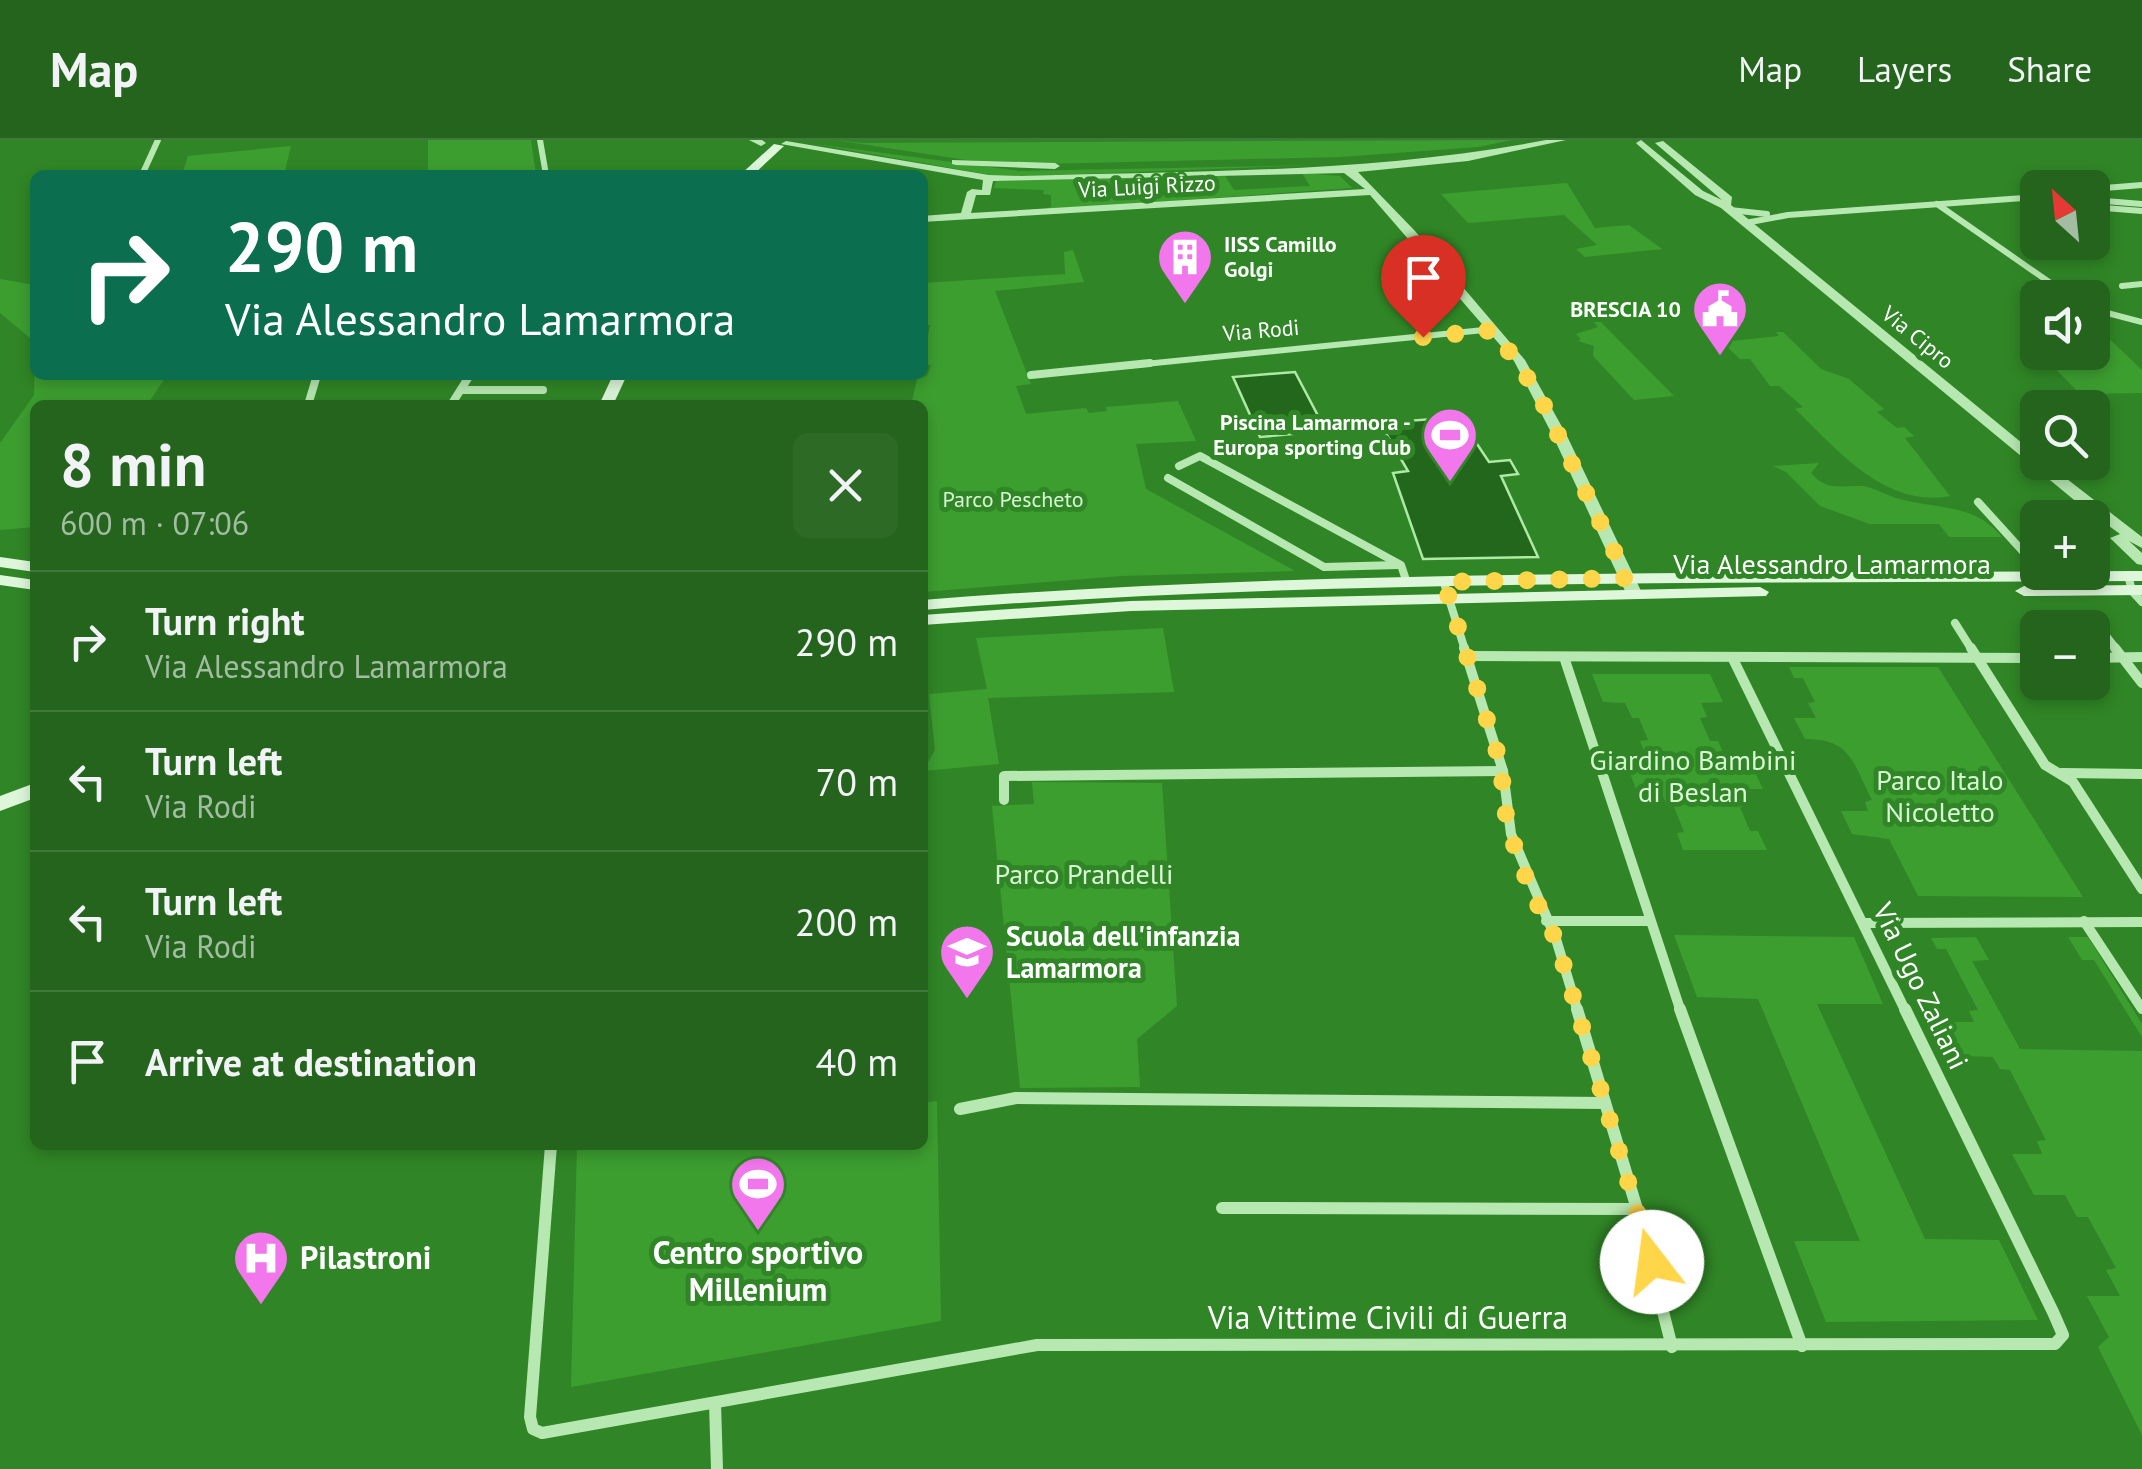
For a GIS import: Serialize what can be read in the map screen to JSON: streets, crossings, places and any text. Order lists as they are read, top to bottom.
{
  "streets": {
    "main road": ["Via Alessandro Lamarmora"],
    "street": [
      "Via Luigi Rizzo",
      "Via Rodi",
      "Via Cipro",
      "Via Ugo Zaliani",
      "Via Vittime Civili di Guerra"
    ]
  },
  "crossings": [
    ["Via Cipro", "Via Alessandro Lamarmora"],
    ["Via Ugo Zaliani", "Via Vittime Civili di Guerra"]
  ],
  "parks": [
    "Parco Pescheto",
    "Giardino Bambini di Beslan",
    "Parco Italo Nicoletto",
    "Parco Prandelli"
  ],
  "places": {
    "building": ["IISS Camillo Golgi"],
    "public building": ["BRESCIA 10"],
    "sports": ["Piscina Lamarmora - Europa sporting Club", "Centro sportivo Millenium"],
    "school or university": ["Scuola dell'infanzia Lamarmora"],
    "hospital": ["Pilastroni"]
  },
  "north": "top left",
  "page": {
    "header": "Map",
    "nav": ["Map", "Layers", "Share"],
    "map_buttons": ["+", "−"],
    "turn": ["290 m", "Via Alessandro Lamarmora"],
    "heading": ["8 min", "600 m · 07:06"],
    "list": [
      {
        "name": "Turn right",
        "note": "Via Alessandro Lamarmora",
        "value": "290 m"
      },
      {
        "name": "Turn left",
        "note": "Via Rodi",
        "value": "70 m"
      },
      {
        "name": "Turn left",
        "note": "Via Rodi",
        "value": "200 m"
      },
      {
        "name": "Arrive at destination",
        "value": "40 m"
      }
    ]
  }
}
